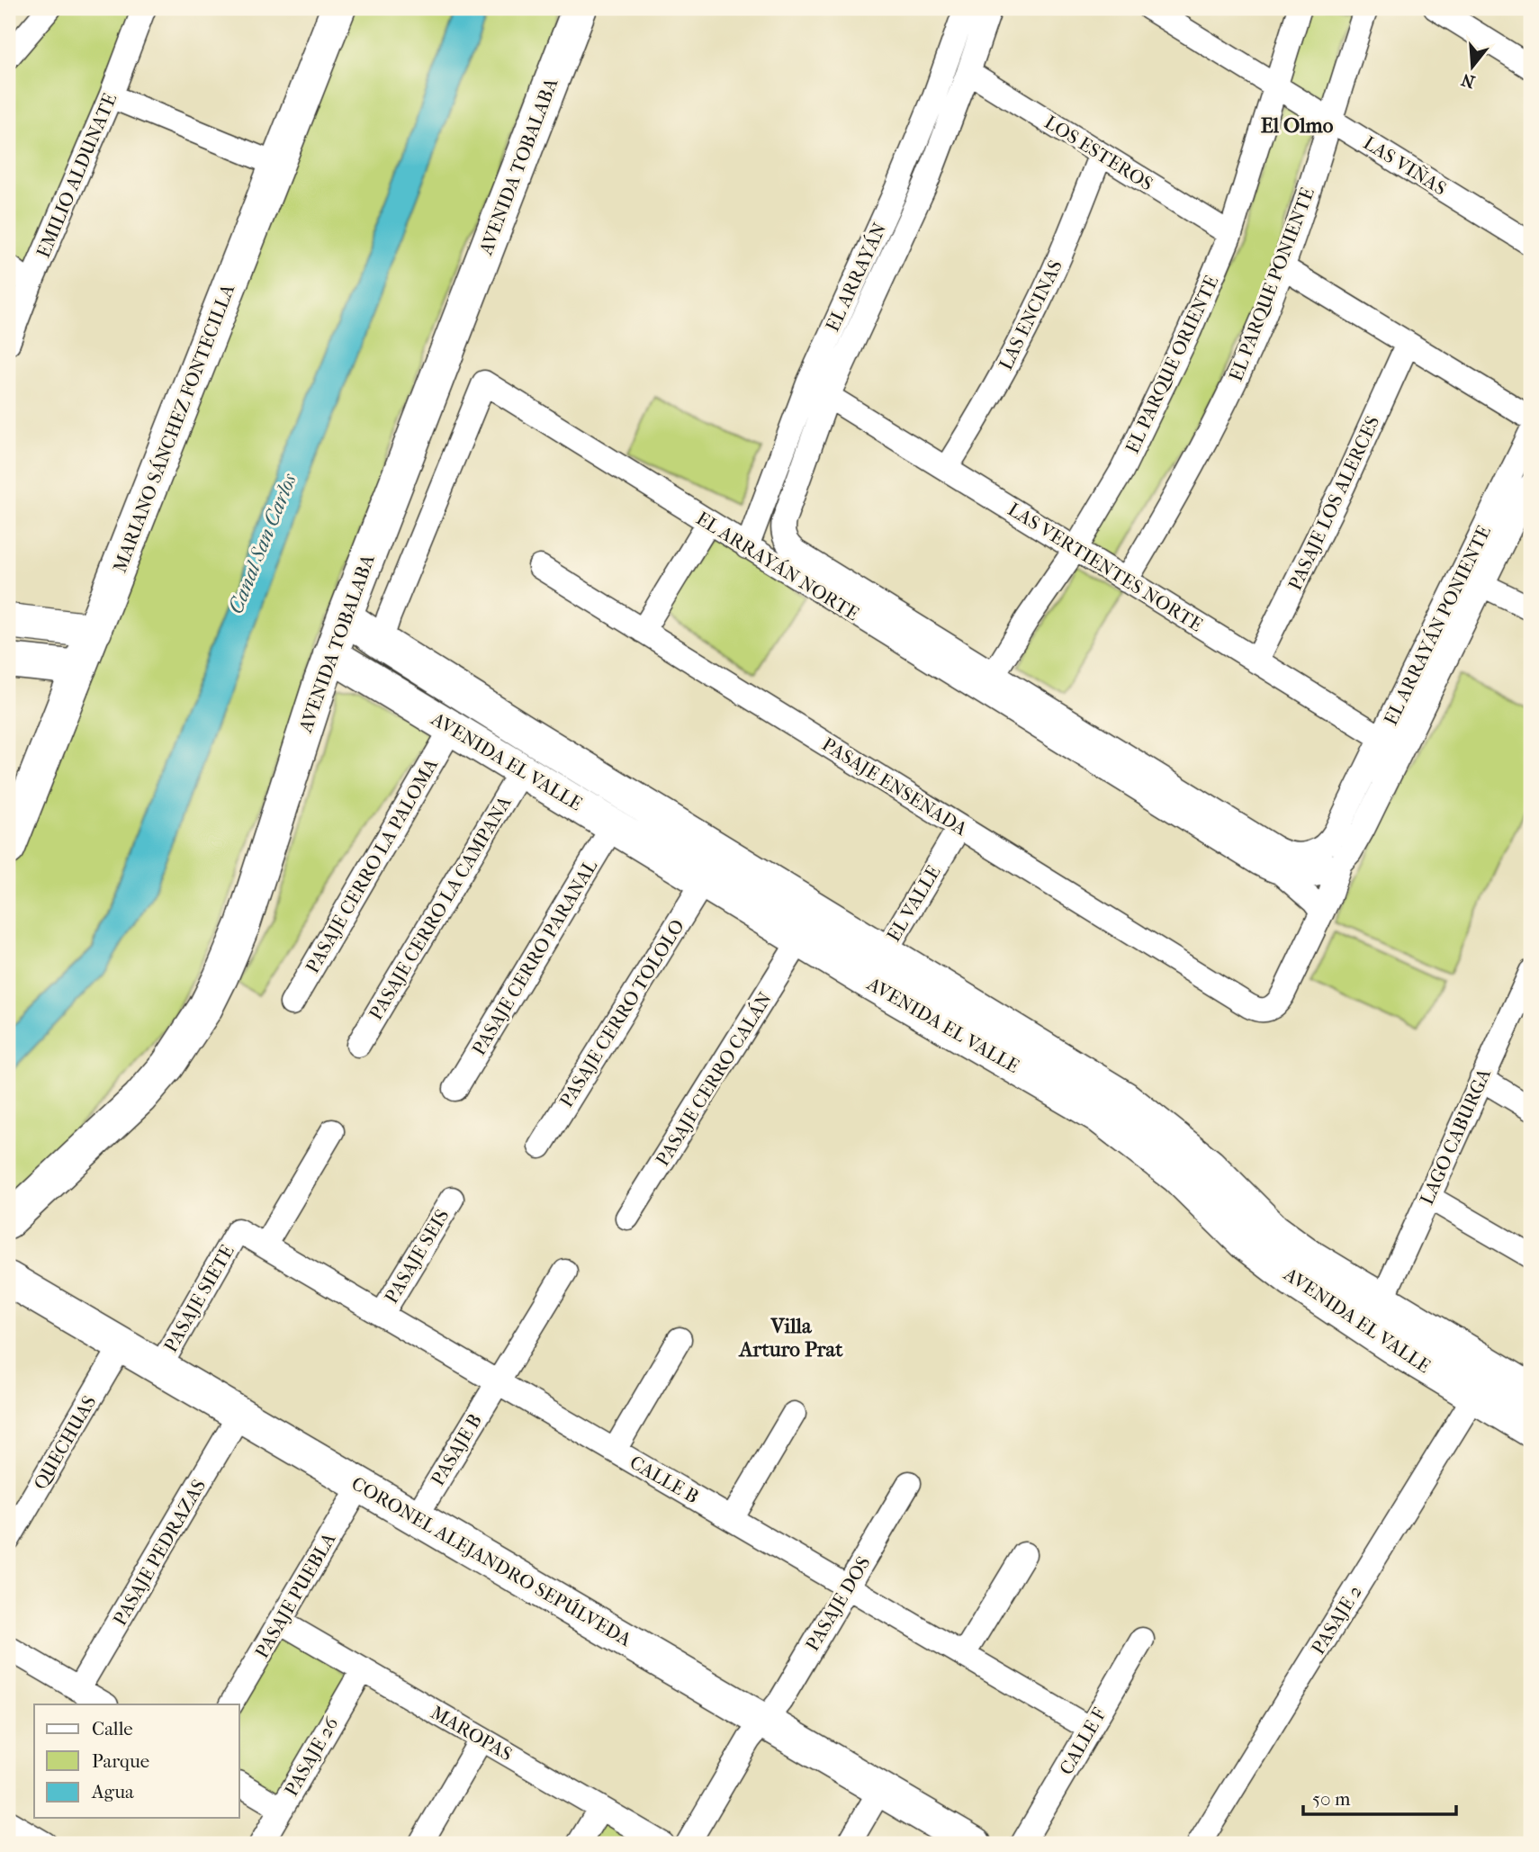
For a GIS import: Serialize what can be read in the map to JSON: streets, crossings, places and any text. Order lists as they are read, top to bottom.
{
  "streets": {
    "street": [
      "LOS ESTEROS",
      "LAS VIÑAS",
      "AVENIDA TOBALABA",
      "EMILIO ALDUNATE",
      "EL ARRAYÁN",
      "EL PARQUE PONIENTE",
      "LAS ENCINAS",
      "EL PARQUE ORIENTE",
      "MARIANO SÁNCHEZ FONTECILLA",
      "PASAJE LOS ALERCES",
      "EL ARRAYÁN NORTE",
      "LAS VERTIENTES NORTE",
      "EL ARRAYÁN PONIENTE",
      "AVENIDA EL VALLE",
      "PASAJE ENSENADA",
      "PASAJE CERRO LA PALOMA",
      "EL VALLE",
      "PASAJE CERRO LA CAMPANA",
      "PASAJE CERRO PARANAL",
      "PASAJE CERRO TOLOLO",
      "PASAJE CERRO CALÁN",
      "LAGO CABURGA",
      "PASAJE SEIS",
      "PASAJE SIETE",
      "QUECHUAS",
      "PASAJE B",
      "CALLE B",
      "PASAJE PEDRAZAS",
      "CORONEL ALEJANDRO SEPÚLVEDA",
      "PASAJE PUEBLA",
      "PASAJE DOS",
      "PASAJE 2",
      "MAROPAS",
      "CALLE F",
      "PASAJE 26"
    ]
  },
  "crossings": [
    ["LOS ESTEROS", "EL ARRAYÁN"],
    ["LOS ESTEROS", "LAS ENCINAS"],
    ["LOS ESTEROS", "EL PARQUE ORIENTE"],
    ["LAS VIÑAS", "EL PARQUE PONIENTE"],
    ["LAS VIÑAS", "EL PARQUE ORIENTE"],
    ["AVENIDA TOBALABA", "EL ARRAYÁN NORTE"],
    ["AVENIDA TOBALABA", "AVENIDA EL VALLE"],
    ["EL ARRAYÁN", "EL ARRAYÁN NORTE"],
    ["EL ARRAYÁN", "LAS VERTIENTES NORTE"],
    ["EL PARQUE PONIENTE", "LAS VERTIENTES NORTE"],
    ["LAS ENCINAS", "LAS VERTIENTES NORTE"],
    ["EL PARQUE ORIENTE", "EL ARRAYÁN NORTE"],
    ["EL PARQUE ORIENTE", "LAS VERTIENTES NORTE"],
    ["PASAJE LOS ALERCES", "LAS VERTIENTES NORTE"],
    ["EL ARRAYÁN NORTE", "EL ARRAYÁN PONIENTE"],
    ["LAS VERTIENTES NORTE", "EL ARRAYÁN PONIENTE"],
    ["EL ARRAYÁN PONIENTE", "PASAJE ENSENADA"],
    ["AVENIDA EL VALLE", "PASAJE CERRO LA PALOMA"],
    ["AVENIDA EL VALLE", "EL VALLE"],
    ["AVENIDA EL VALLE", "PASAJE CERRO LA CAMPANA"],
    ["AVENIDA EL VALLE", "PASAJE CERRO PARANAL"],
    ["AVENIDA EL VALLE", "PASAJE CERRO TOLOLO"],
    ["AVENIDA EL VALLE", "PASAJE CERRO CALÁN"],
    ["AVENIDA EL VALLE", "LAGO CABURGA"],
    ["AVENIDA EL VALLE", "PASAJE 2"],
    ["PASAJE ENSENADA", "EL VALLE"],
    ["PASAJE SEIS", "CALLE B"],
    ["PASAJE SIETE", "CALLE B"],
    ["PASAJE SIETE", "CORONEL ALEJANDRO SEPÚLVEDA"],
    ["QUECHUAS", "CORONEL ALEJANDRO SEPÚLVEDA"],
    ["PASAJE B", "CALLE B"],
    ["PASAJE B", "CORONEL ALEJANDRO SEPÚLVEDA"],
    ["CALLE B", "PASAJE DOS"],
    ["CALLE B", "CALLE F"],
    ["PASAJE PEDRAZAS", "CORONEL ALEJANDRO SEPÚLVEDA"],
    ["CORONEL ALEJANDRO SEPÚLVEDA", "PASAJE PUEBLA"],
    ["CORONEL ALEJANDRO SEPÚLVEDA", "PASAJE DOS"],
    ["PASAJE PUEBLA", "MAROPAS"],
    ["MAROPAS", "PASAJE 26"]
  ],
  "districts": ["El Olmo", "Villa Arturo Prat"],
  "water": ["Canal San Carlos"],
  "legend": ["Calle", "Parque", "Agua"],
  "scale_bar": "50 m",
  "north": "bottom"
}
